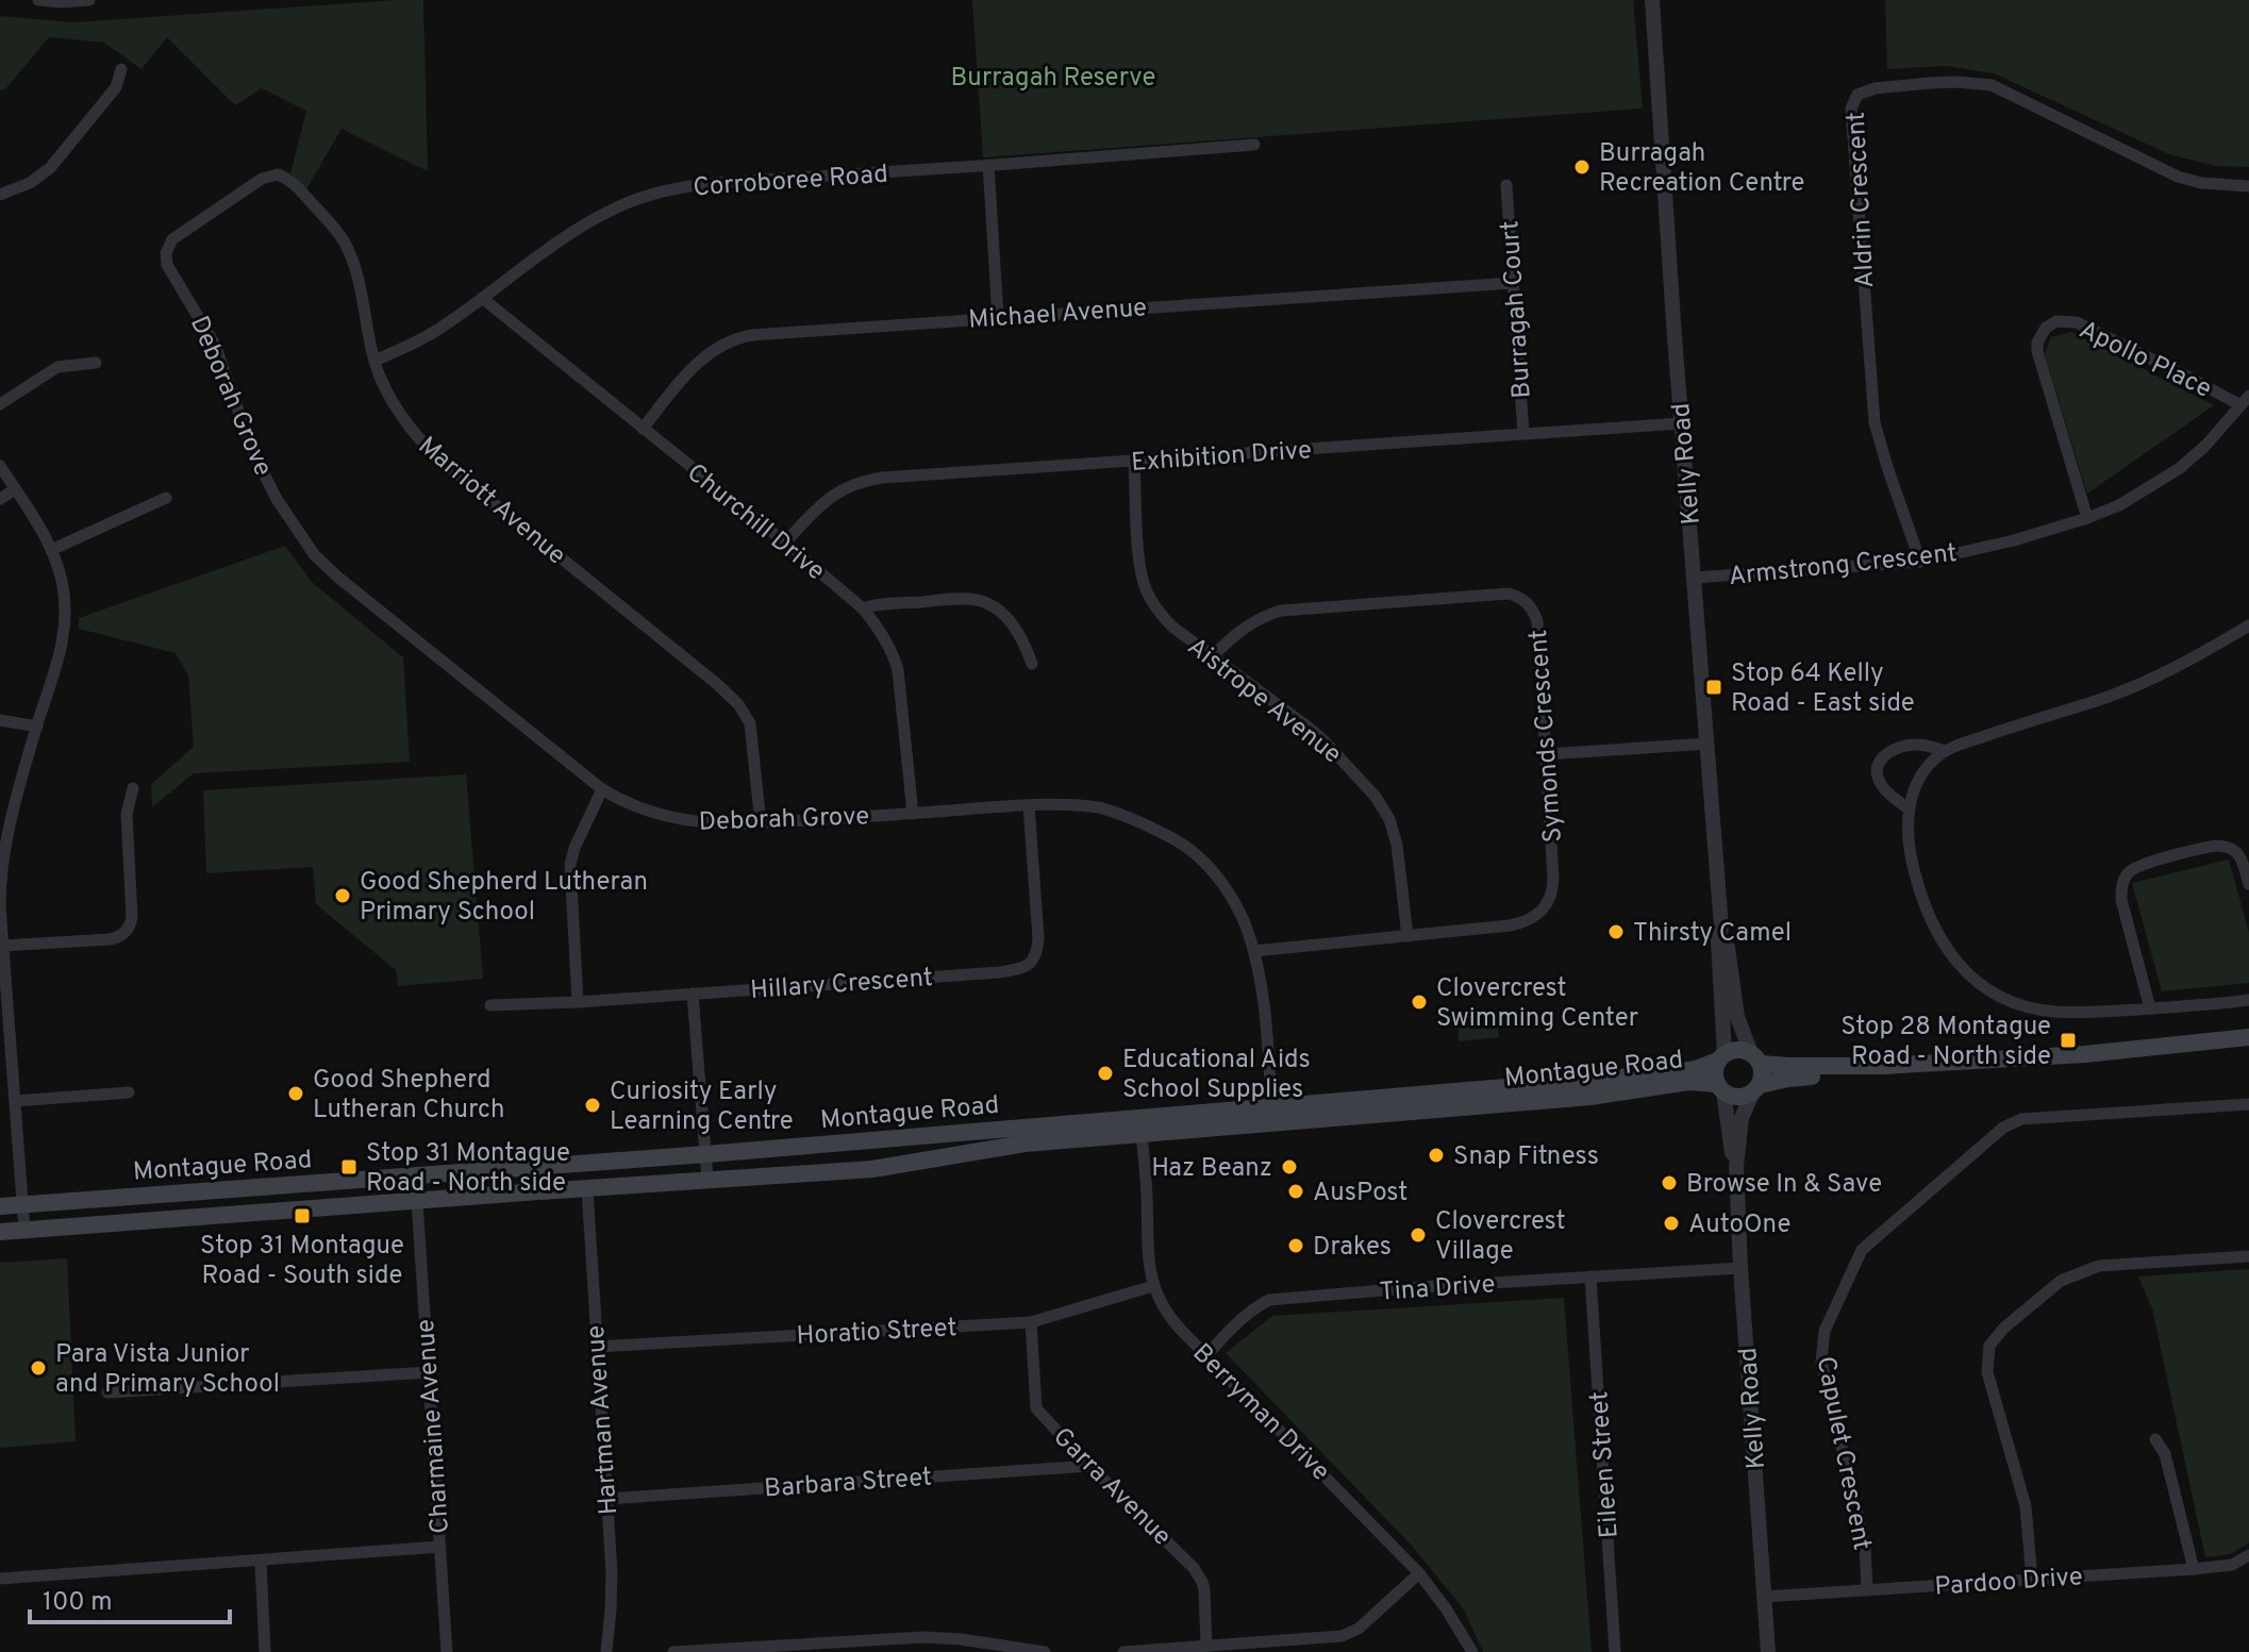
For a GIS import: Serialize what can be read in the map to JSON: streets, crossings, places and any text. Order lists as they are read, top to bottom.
{
  "streets": {
    "main road": ["Montague Road"],
    "street": [
      "Corroboree Road",
      "Aldrin Crescent",
      "Burragah Court",
      "Michael Avenue",
      "Apollo Place",
      "Deborah Grove",
      "Exhibition Drive",
      "Kelly Road",
      "Marriott Avenue",
      "Churchill Drive",
      "Armstrong Crescent",
      "Aistrope Avenue",
      "Symonds Crescent",
      "Hillary Crescent",
      "Tina Drive",
      "Horatio Street",
      "Berryman Drive",
      "Hartman Avenue",
      "Charmaine Avenue",
      "Capulet Crescent",
      "Eileen Street",
      "Barbara Street",
      "Garra Avenue",
      "Pardoo Drive"
    ]
  },
  "crossings": [
    ["Corroboree Road", "Marriott Avenue"],
    ["Corroboree Road", "Churchill Drive"],
    ["Aldrin Crescent", "Armstrong Crescent"],
    ["Burragah Court", "Michael Avenue"],
    ["Burragah Court", "Exhibition Drive"],
    ["Michael Avenue", "Churchill Drive"],
    ["Apollo Place", "Armstrong Crescent"],
    ["Deborah Grove", "Marriott Avenue"],
    ["Deborah Grove", "Churchill Drive"],
    ["Deborah Grove", "Symonds Crescent"],
    ["Deborah Grove", "Hillary Crescent"],
    ["Deborah Grove", "Montague Road"],
    ["Exhibition Drive", "Kelly Road"],
    ["Exhibition Drive", "Churchill Drive"],
    ["Exhibition Drive", "Aistrope Avenue"],
    ["Kelly Road", "Armstrong Crescent"],
    ["Kelly Road", "Montague Road"],
    ["Kelly Road", "Tina Drive"],
    ["Kelly Road", "Pardoo Drive"],
    ["Aistrope Avenue", "Symonds Crescent"],
    ["Montague Road", "Berryman Drive"],
    ["Montague Road", "Hartman Avenue"],
    ["Montague Road", "Charmaine Avenue"],
    ["Tina Drive", "Berryman Drive"],
    ["Tina Drive", "Eileen Street"],
    ["Horatio Street", "Berryman Drive"],
    ["Horatio Street", "Hartman Avenue"],
    ["Horatio Street", "Garra Avenue"],
    ["Hartman Avenue", "Barbara Street"],
    ["Capulet Crescent", "Pardoo Drive"],
    ["Barbara Street", "Garra Avenue"]
  ],
  "parks": ["Burragah Reserve"],
  "places": {
    "other": [
      "Burragah Recreation Centre",
      "Good Shepherd Lutheran Primary School",
      "Thirsty Camel",
      "Clovercrest Swimming Center",
      "Educational Aids School Supplies",
      "Good Shepherd Lutheran Church",
      "Curiosity Early Learning Centre",
      "Snap Fitness",
      "Haz Beanz",
      "Browse In & Save",
      "AusPost",
      "AutoOne",
      "Clovercrest Village",
      "Drakes",
      "Para Vista Junior and Primary School"
    ],
    "transit": [
      "Stop 64 Kelly Road - East side",
      "Stop 28 Montague Road - North side",
      "Stop 31 Montague Road - North side",
      "Stop 31 Montague Road - South side"
    ]
  },
  "scale_bar": "100 m"
}
